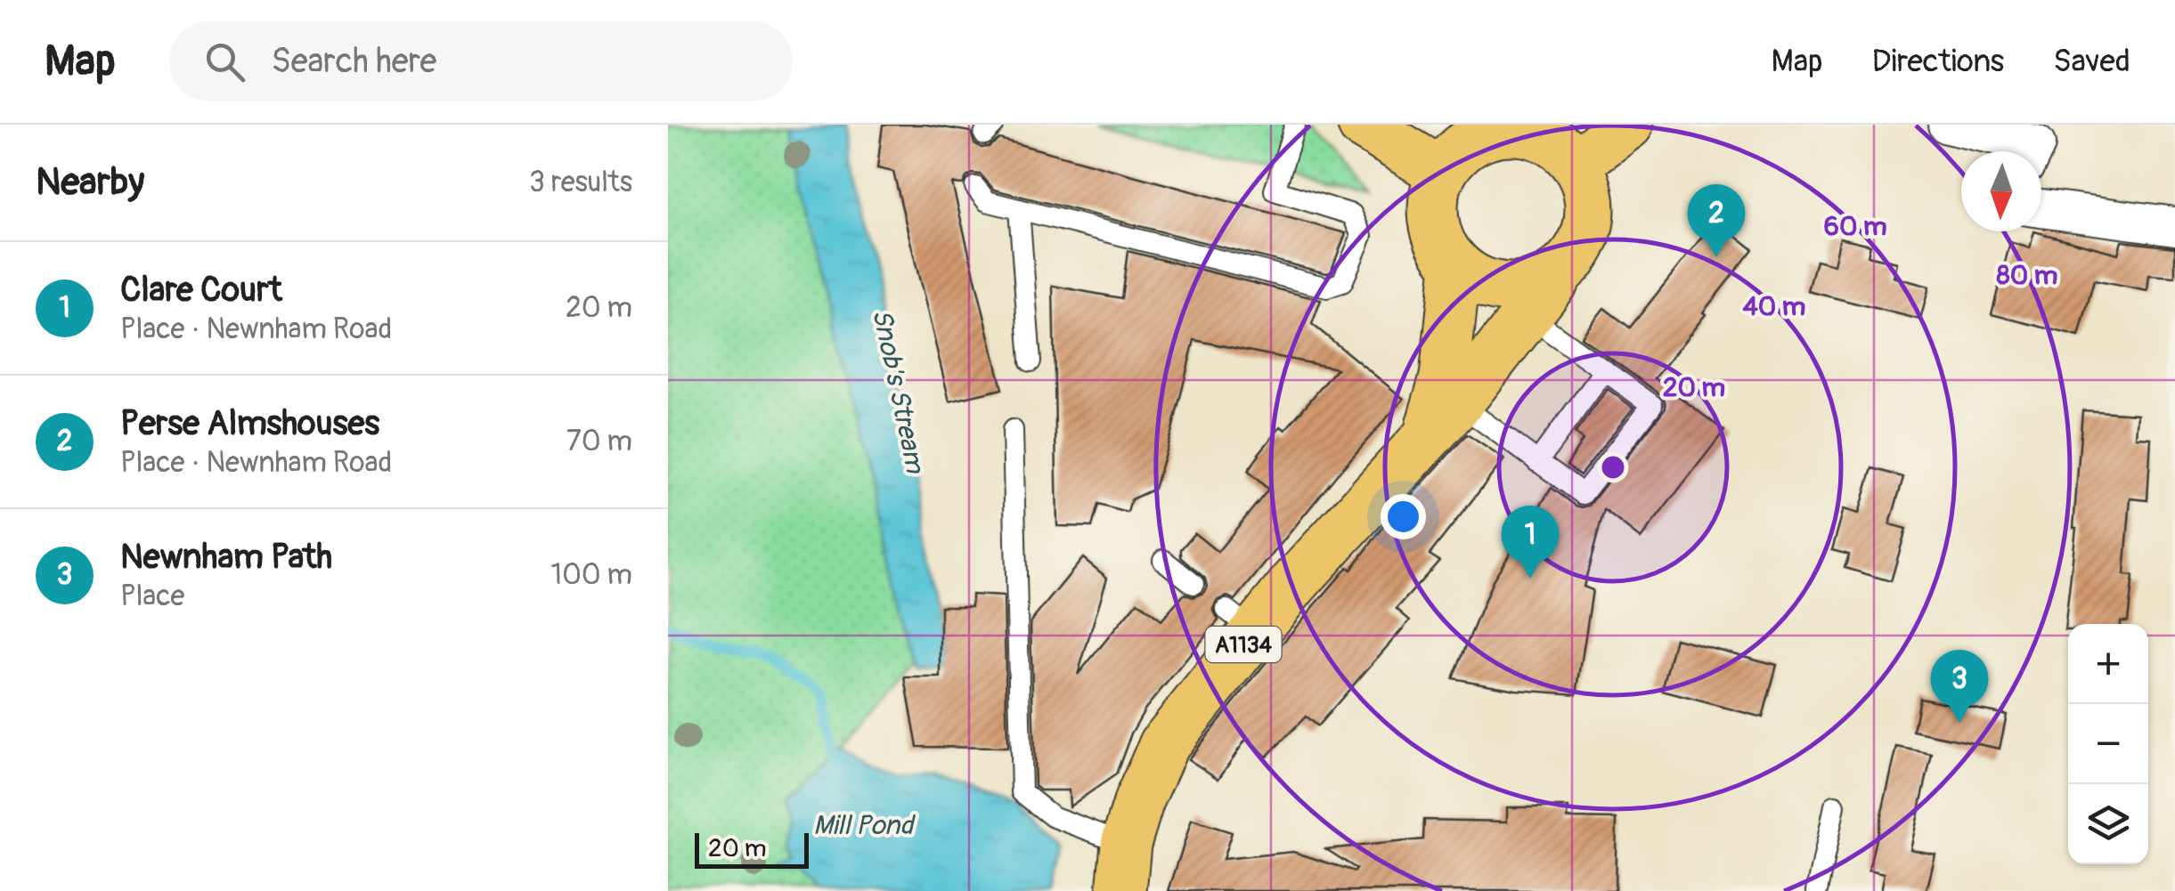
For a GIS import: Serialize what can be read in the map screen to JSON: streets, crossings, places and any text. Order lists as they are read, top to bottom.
{
  "streets": {
    "main road": ["A1134"]
  },
  "water": ["Snob's Stream", "Mill Pond"],
  "scale_bar": "20 m",
  "north": "bottom",
  "page": {
    "header": "Map",
    "search": "Search here",
    "nav": ["Map", "Directions", "Saved"],
    "heading": ["Nearby", "3 results"],
    "pins": ["2", "1", "3"],
    "list": [
      {
        "mark": "1",
        "name": "Clare Court",
        "note": "Place · Newnham Road",
        "value": "20 m"
      },
      {
        "mark": "2",
        "name": "Perse Almshouses",
        "note": "Place · Newnham Road",
        "value": "70 m"
      },
      {
        "mark": "3",
        "name": "Newnham Path",
        "note": "Place",
        "value": "100 m"
      }
    ],
    "map_buttons": ["+", "−"],
    "scale": "20 m"
  },
  "rings": [
    "60 m",
    "80 m",
    "40 m",
    "20 m"
  ]
}
